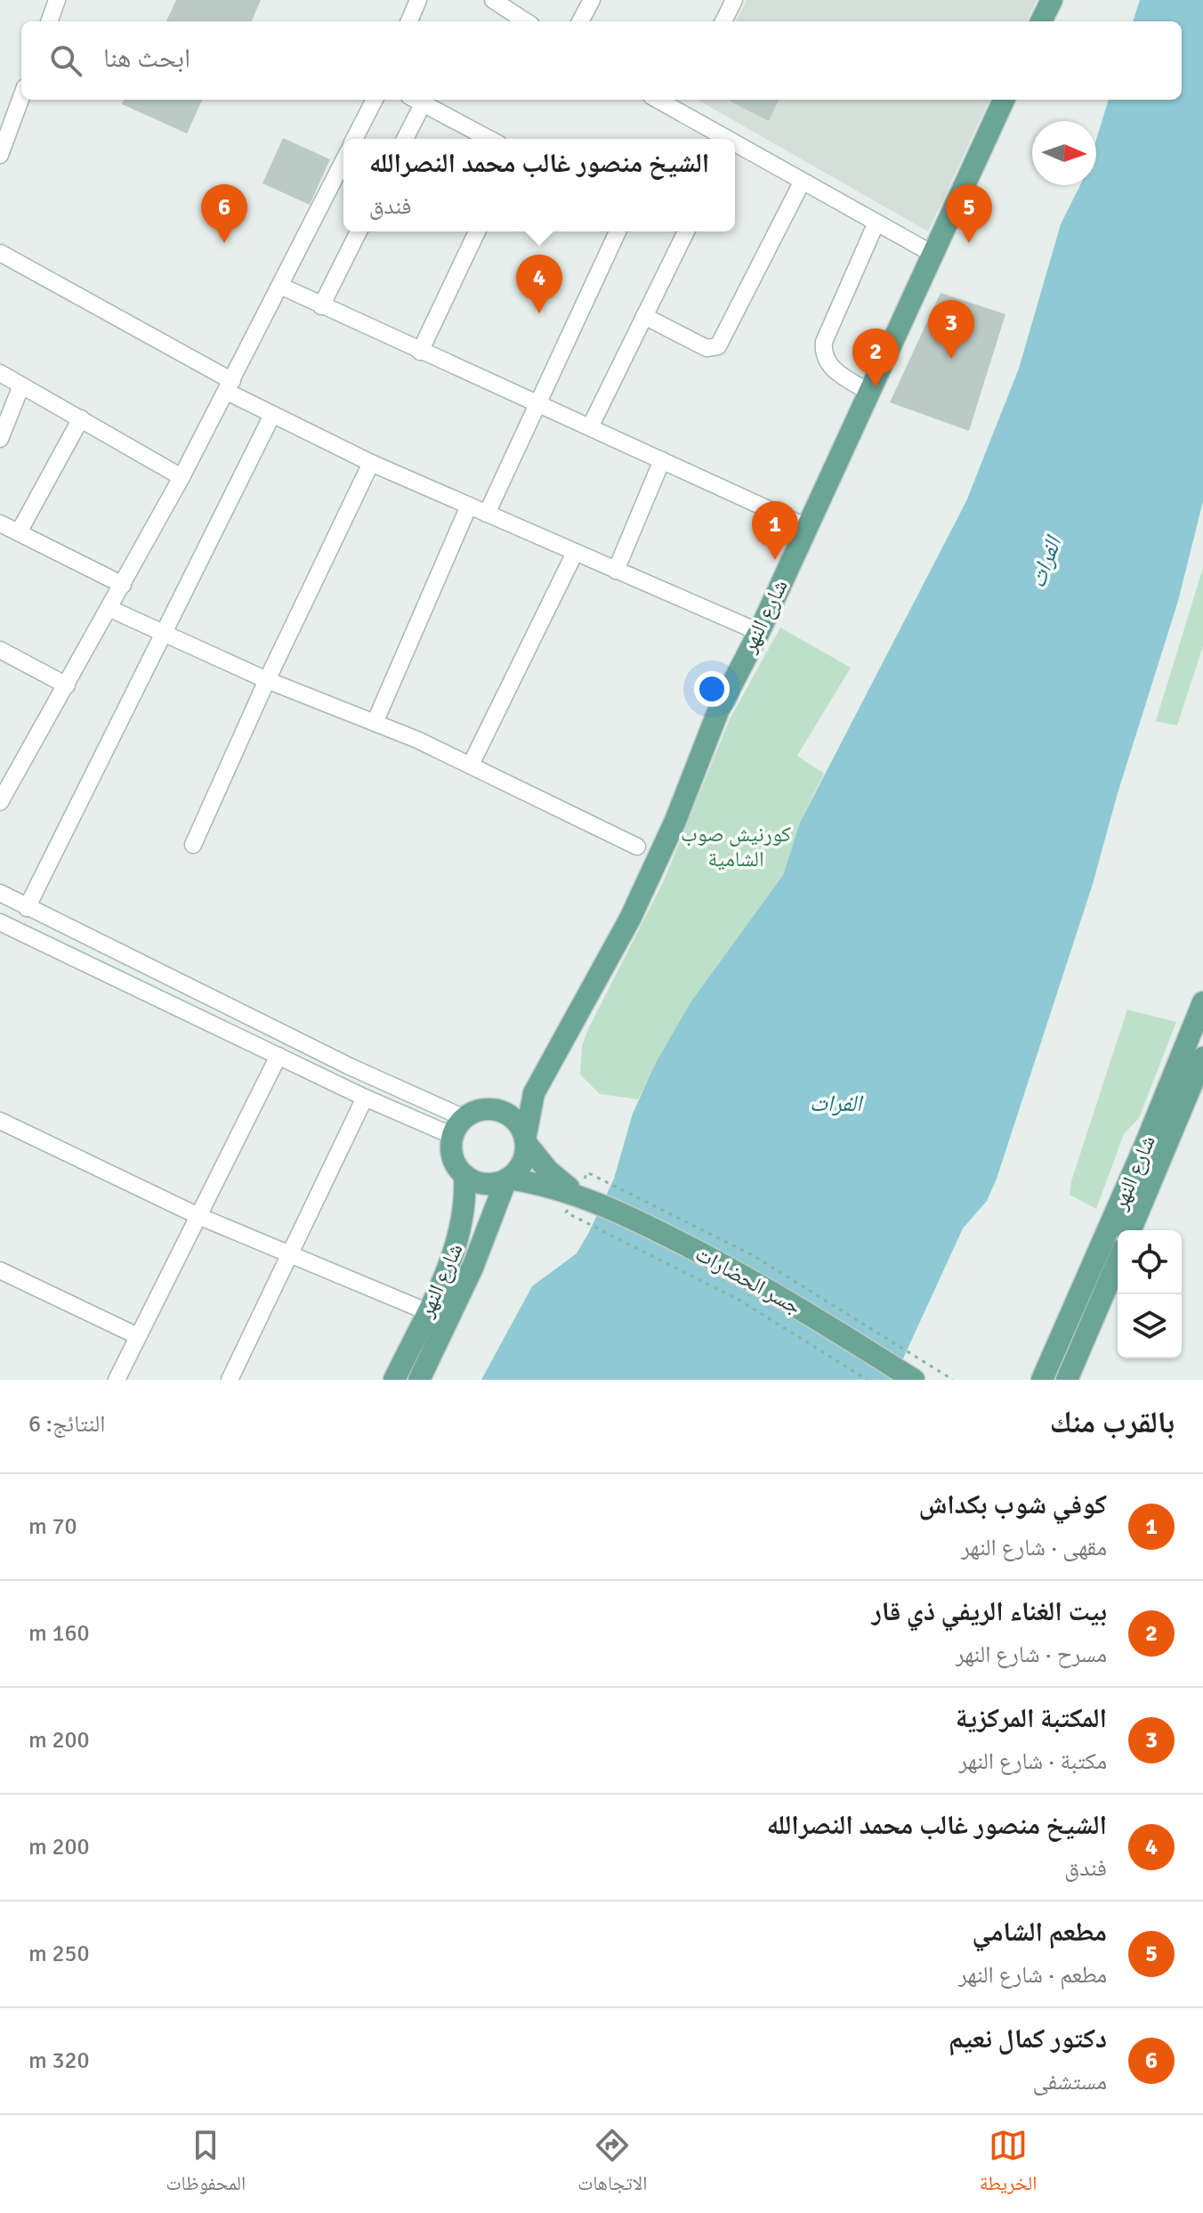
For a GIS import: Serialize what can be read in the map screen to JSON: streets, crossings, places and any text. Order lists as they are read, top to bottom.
{
  "streets": {
    "main road": ["شارع النهر", "جسر الحضارات"]
  },
  "water": ["الفرات"],
  "parks": ["كورنيش صوب الشامية"],
  "north": "right",
  "page": {
    "search": "ابحث هنا",
    "popup": ["الشيخ منصور غالب محمد النصرالله", "فندق"],
    "pins": [
      "5",
      "6",
      "4",
      "3",
      "2",
      "1"
    ],
    "heading": ["بالقرب منك", "النتائج: 6"],
    "list": [
      {
        "mark": "1",
        "name": "كوفي شوب بكداش",
        "note": "مقهى · شارع النهر",
        "value": "70 m"
      },
      {
        "mark": "2",
        "name": "بيت الغناء الريفي ذي قار",
        "note": "مسرح · شارع النهر",
        "value": "160 m"
      },
      {
        "mark": "3",
        "name": "المكتبة المركزية",
        "note": "مكتبة · شارع النهر",
        "value": "200 m"
      },
      {
        "mark": "4",
        "name": "الشيخ منصور غالب محمد النصرالله",
        "note": "فندق",
        "value": "200 m"
      },
      {
        "mark": "5",
        "name": "مطعم الشامي",
        "note": "مطعم · شارع النهر",
        "value": "250 m"
      },
      {
        "mark": "6",
        "name": "دكتور كمال نعيم",
        "note": "مستشفى",
        "value": "320 m"
      }
    ],
    "nav": ["الخريطة", "الاتجاهات", "المحفوظات"]
  }
}
